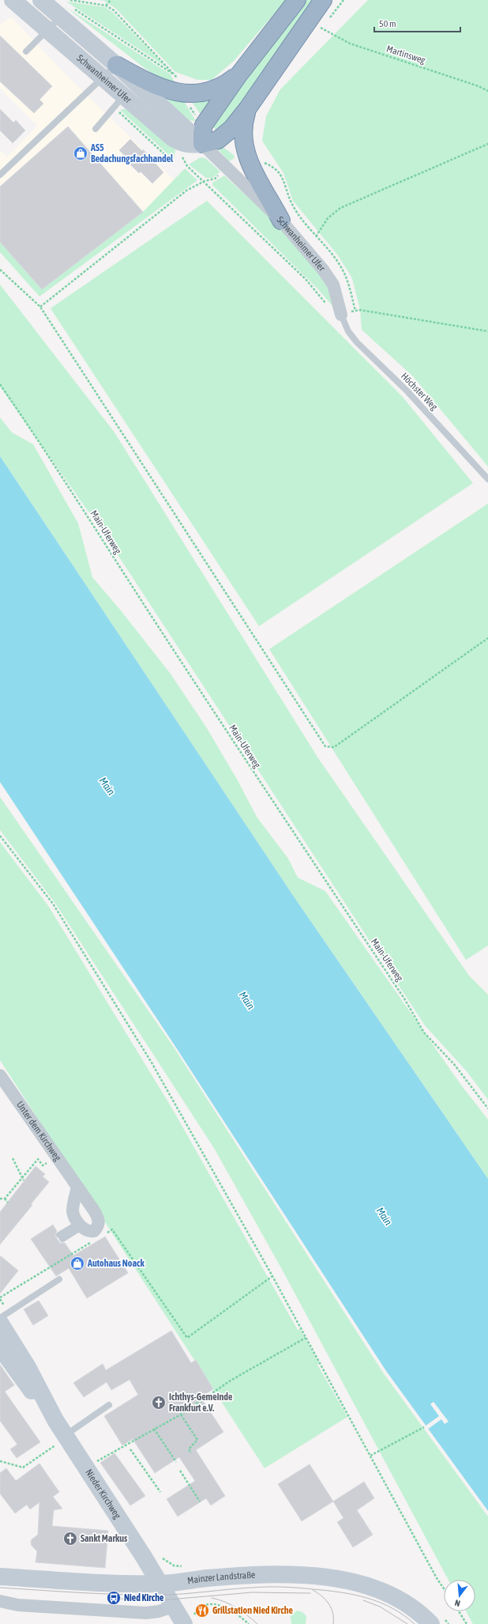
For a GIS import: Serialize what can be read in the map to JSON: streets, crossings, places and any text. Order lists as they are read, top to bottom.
{
  "streets": {
    "main road": ["Schwanheimer Ufer", "Nieder Kirchweg", "Mainzer Landstraße"],
    "street": ["Unter dem Kirchweg"],
    "lane": ["Höchster Weg"],
    "path": ["Martinsweg", "Main-Uferweg"]
  },
  "crossings": [
    ["Schwanheimer Ufer", "Höchster Weg"],
    ["Nieder Kirchweg", "Mainzer Landstraße"]
  ],
  "water": ["Main"],
  "places": {
    "shop": ["AS5 Bedachungsfachhandel", "Autohaus Noack"],
    "church": ["Ichthys-Gemeinde Frankfurt e.V.", "Sankt Markus"],
    "bus stop": ["Nied Kirche"],
    "restaurant": ["Grillstation Nied Kirche"]
  },
  "scale_bar": "50 m",
  "north": "bottom"
}
